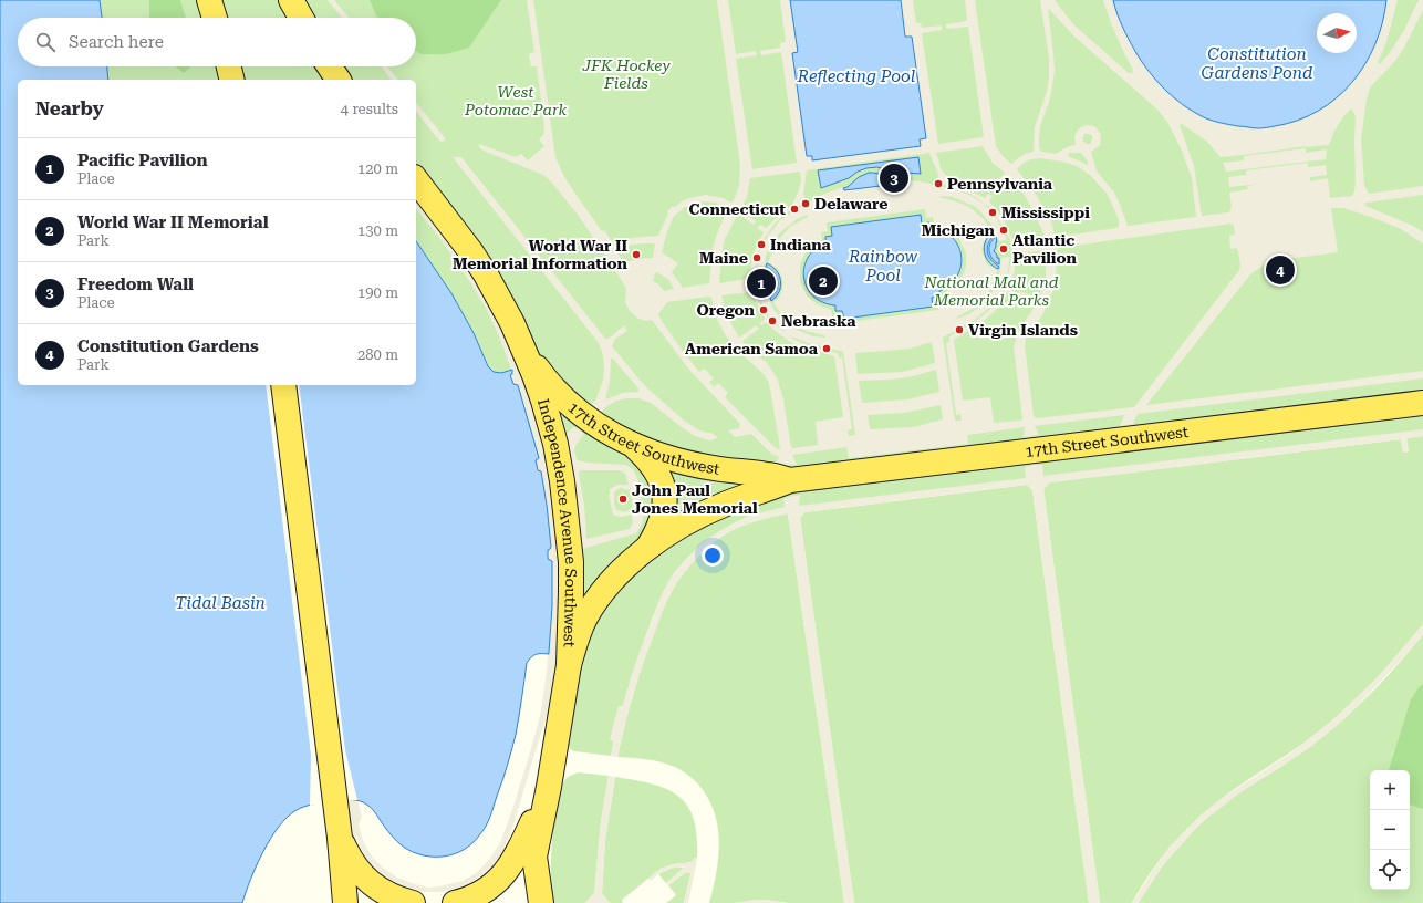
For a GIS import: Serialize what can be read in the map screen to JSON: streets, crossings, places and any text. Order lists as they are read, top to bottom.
{
  "streets": {
    "main road": ["17th Street Southwest", "Independence Avenue Southwest"]
  },
  "crossings": [
    ["17th Street Southwest", "Independence Avenue Southwest"]
  ],
  "water": [
    "Constitution Gardens Pond",
    "Reflecting Pool",
    "Rainbow Pool",
    "Tidal Basin"
  ],
  "parks": ["JFK Hockey Fields", "West Potomac Park", "National Mall and Memorial Parks"],
  "places": [
    "Pennsylvania",
    "Delaware",
    "Connecticut",
    "Mississippi",
    "Michigan",
    "Indiana",
    "Atlantic Pavilion",
    "World War II Memorial Information",
    "Maine",
    "Oregon",
    "Nebraska",
    "Virgin Islands",
    "American Samoa",
    "John Paul Jones Memorial"
  ],
  "north": "right",
  "page": {
    "search": "Search here",
    "heading": ["Nearby", "4 results"],
    "list": [
      {
        "mark": "1",
        "name": "Pacific Pavilion",
        "note": "Place",
        "value": "120 m"
      },
      {
        "mark": "2",
        "name": "World War II Memorial",
        "note": "Park",
        "value": "130 m"
      },
      {
        "mark": "3",
        "name": "Freedom Wall",
        "note": "Place",
        "value": "190 m"
      },
      {
        "mark": "4",
        "name": "Constitution Gardens",
        "note": "Park",
        "value": "280 m"
      }
    ],
    "pins": [
      "3",
      "4",
      "2",
      "1"
    ],
    "map_buttons": ["+", "−"]
  }
}
